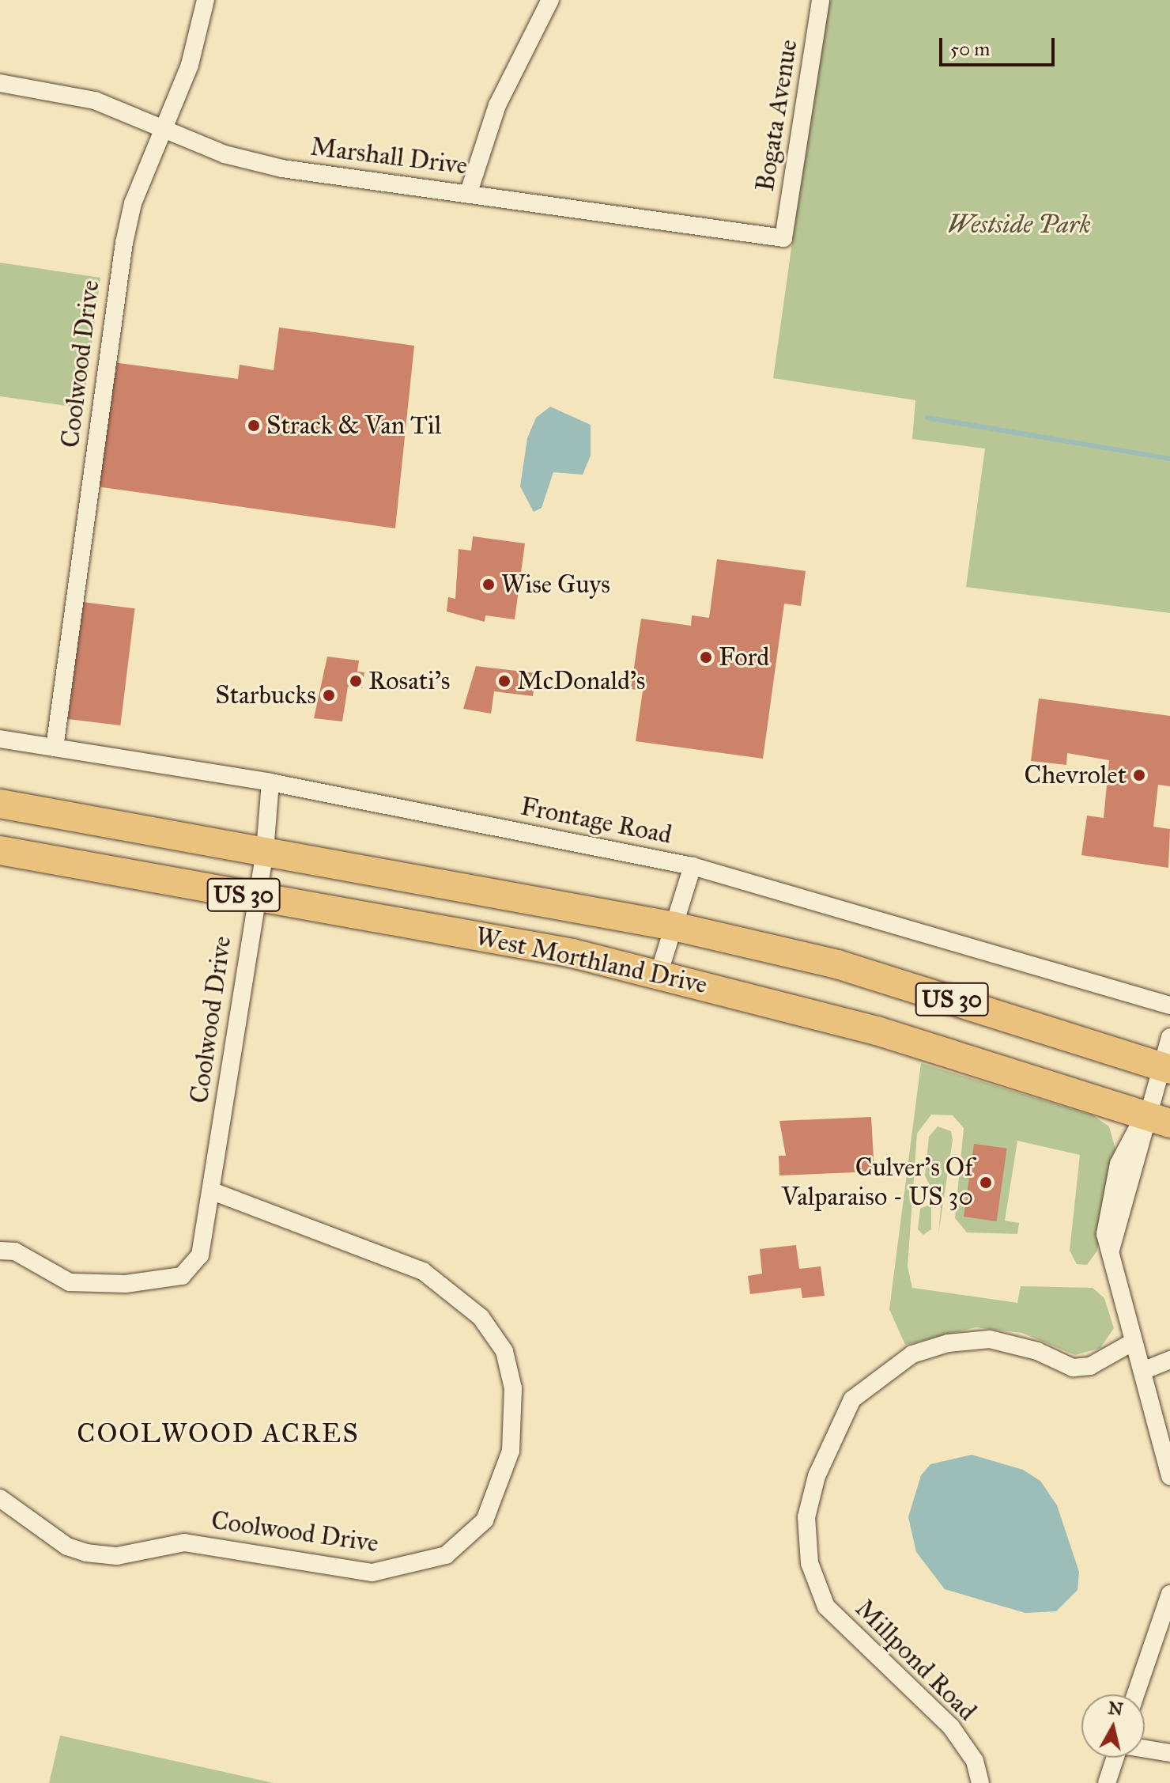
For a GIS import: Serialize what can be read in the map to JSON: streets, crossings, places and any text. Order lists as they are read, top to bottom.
{
  "streets": {
    "highway": ["US 30", "West Morthland Drive"],
    "street": [
      "Bogata Avenue",
      "Marshall Drive",
      "Coolwood Drive",
      "Frontage Road",
      "Millpond Road"
    ]
  },
  "crossings": [
    ["Bogata Avenue", "Marshall Drive"],
    ["Marshall Drive", "Coolwood Drive"],
    ["Coolwood Drive", "Frontage Road"],
    ["Coolwood Drive", "West Morthland Drive"]
  ],
  "districts": ["COOLWOOD ACRES"],
  "parks": ["Westside Park"],
  "places": [
    "Strack & Van Til",
    "Wise Guys",
    "Ford",
    "Rosati's",
    "McDonald's",
    "Starbucks",
    "Chevrolet",
    "Culver's Of Valparaiso - US 30"
  ],
  "scale_bar": "50 m",
  "north": "top"
}
